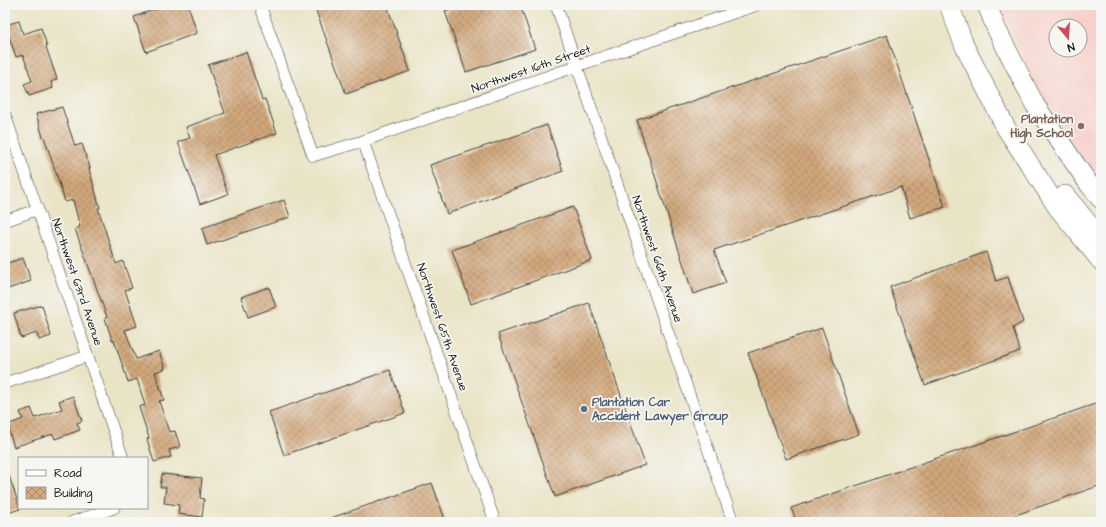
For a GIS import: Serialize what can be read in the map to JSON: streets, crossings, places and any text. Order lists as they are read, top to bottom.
{
  "streets": {
    "street": [
      "Northwest 16th Street",
      "Northwest 66th Avenue",
      "Northwest 63rd Avenue",
      "Northwest 65th Avenue"
    ]
  },
  "crossings": [
    ["Northwest 16th Street", "Northwest 66th Avenue"],
    ["Northwest 16th Street", "Northwest 65th Avenue"]
  ],
  "places": ["Plantation High School", "Plantation Car Accident Lawyer Group"],
  "legend": ["Road", "Building"],
  "north": "bottom"
}
